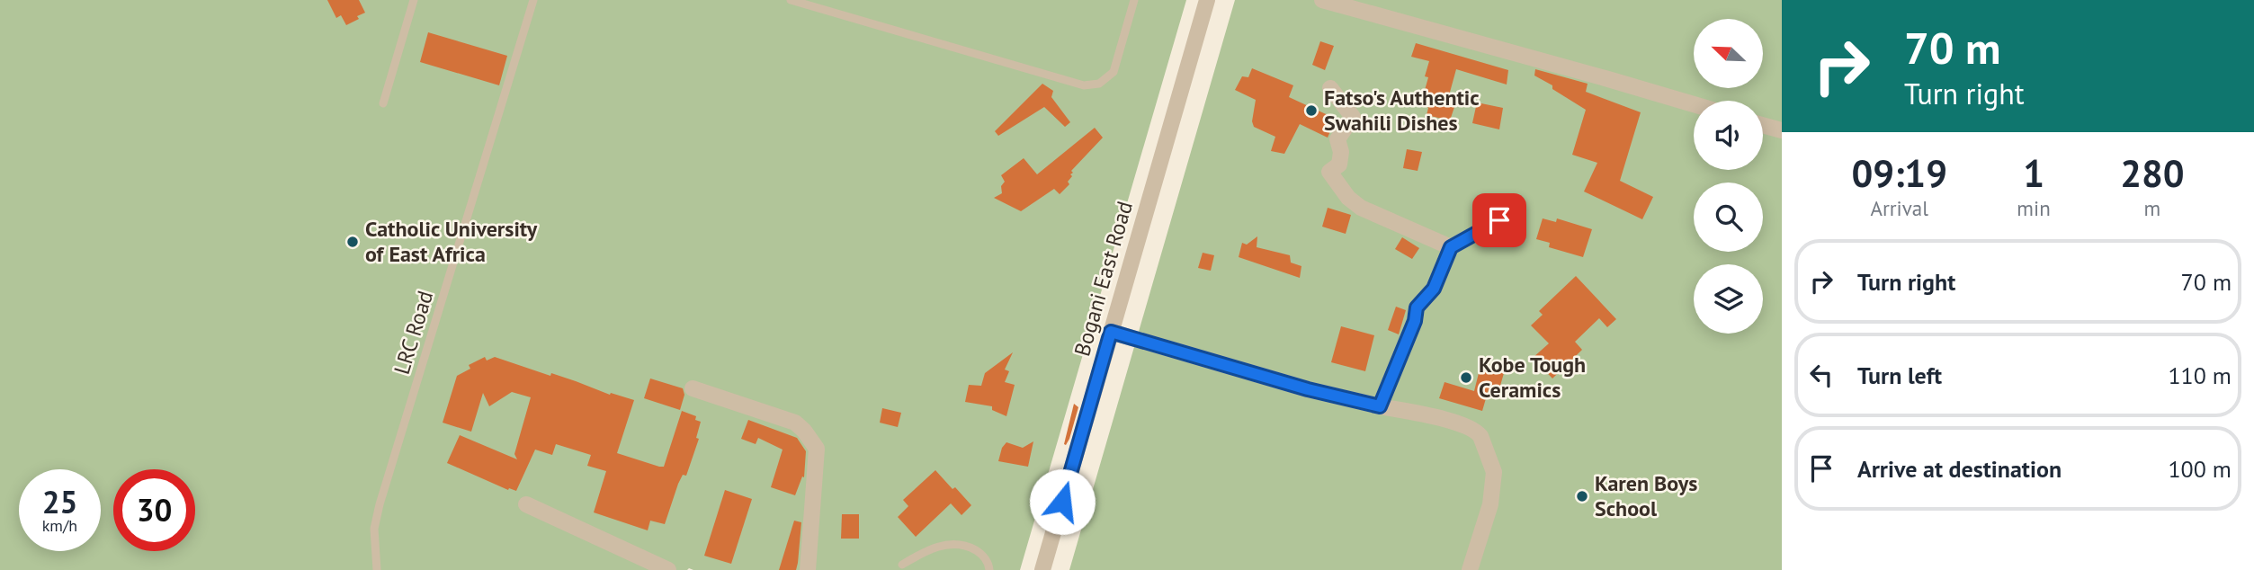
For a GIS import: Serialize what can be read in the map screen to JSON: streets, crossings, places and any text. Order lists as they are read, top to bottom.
{
  "streets": {
    "street": ["Bogani East Road"],
    "lane": ["LRC Road"]
  },
  "places": [
    "Fatso's Authentic Swahili Dishes",
    "Catholic University of East Africa",
    "Kobe Tough Ceramics",
    "Karen Boys School"
  ],
  "north": "top left",
  "page": {
    "turn": ["70 m", "Turn right"],
    "eta": [
      "09:19",
      "Arrival",
      "1",
      "min",
      "280",
      "m"
    ],
    "list": [
      {
        "name": "Turn right",
        "value": "70 m"
      },
      {
        "name": "Turn left",
        "value": "110 m"
      },
      {
        "name": "Arrive at destination",
        "value": "100 m"
      }
    ],
    "speed": "25 km/h",
    "limit": "30"
  }
}
